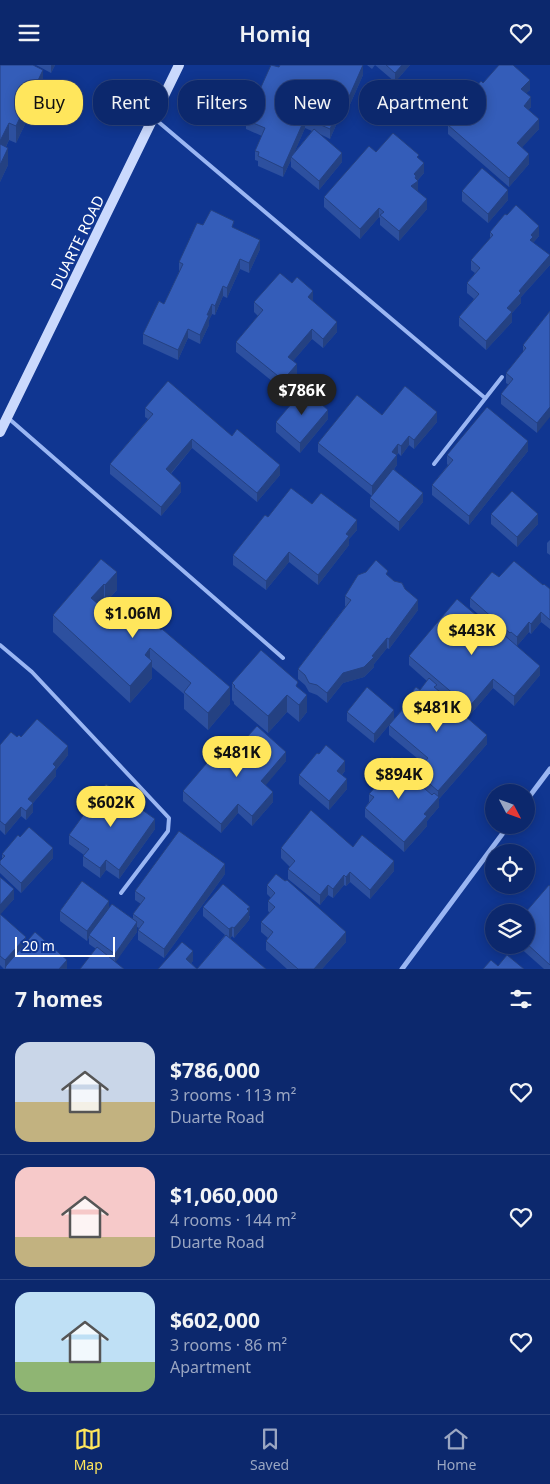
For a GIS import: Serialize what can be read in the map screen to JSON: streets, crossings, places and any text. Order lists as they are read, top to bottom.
{
  "streets": {
    "main road": ["DUARTE ROAD"]
  },
  "scale_bar": "20 m",
  "north": "bottom right",
  "page": {
    "header": "Homiq",
    "chip": [
      "Buy",
      "Rent",
      "Filters",
      "New",
      "Apartment"
    ],
    "price": [
      "$786K",
      "$1.06M",
      "$443K",
      "$481K",
      "$481K",
      "$894K",
      "$602K"
    ],
    "scale": "20 m",
    "heading": "7 homes",
    "list": [
      {
        "name": "$786,000",
        "note": "3 rooms · 113 m² · Duarte Road"
      },
      {
        "name": "$1,060,000",
        "note": "4 rooms · 144 m² · Duarte Road"
      },
      {
        "name": "$602,000",
        "note": "3 rooms · 86 m² · Apartment"
      }
    ],
    "tabs": ["Map", "Saved", "Home"]
  }
}
